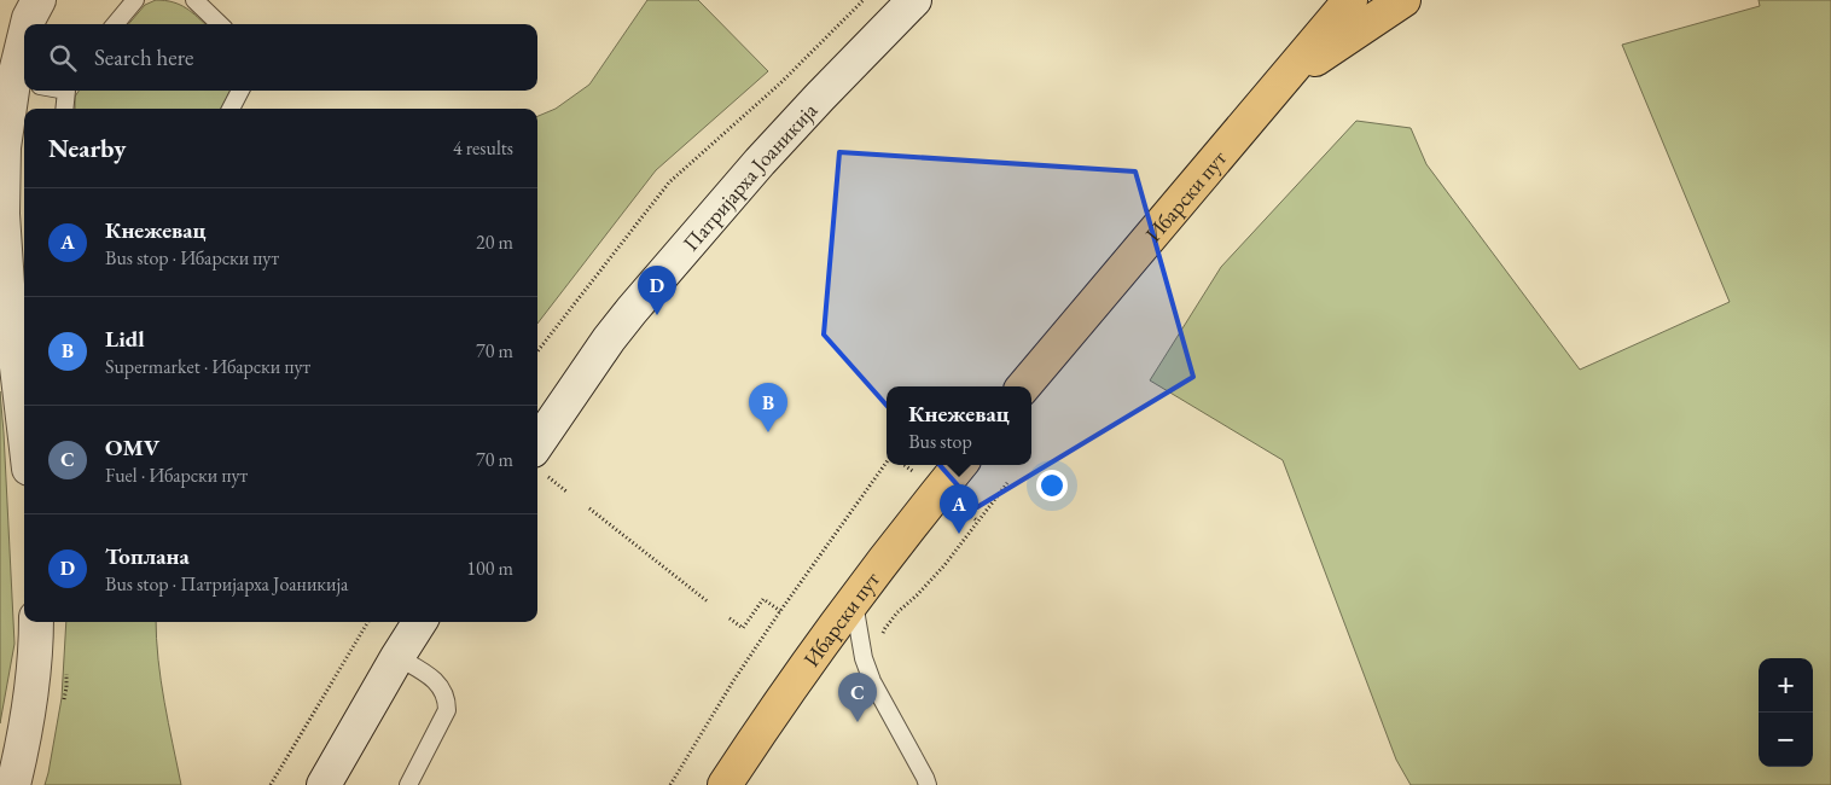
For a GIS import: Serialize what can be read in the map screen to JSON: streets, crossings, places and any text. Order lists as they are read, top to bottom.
{
  "streets": {
    "main road": ["Патријарха Јоаникија", "Ибарски пут"]
  },
  "page": {
    "search": "Search here",
    "heading": ["Nearby", "4 results"],
    "list": [
      {
        "mark": "A",
        "name": "Кнежевац",
        "note": "Bus stop · Ибарски пут",
        "value": "20 m"
      },
      {
        "mark": "B",
        "name": "Lidl",
        "note": "Supermarket · Ибарски пут",
        "value": "70 m"
      },
      {
        "mark": "C",
        "name": "OMV",
        "note": "Fuel · Ибарски пут",
        "value": "70 m"
      },
      {
        "mark": "D",
        "name": "Топлана",
        "note": "Bus stop · Патријарха Јоаникија",
        "value": "100 m"
      }
    ],
    "pins": [
      "D",
      "B",
      "A",
      "C"
    ],
    "popup": ["Кнежевац", "Bus stop"],
    "map_buttons": ["+", "−"]
  }
}
